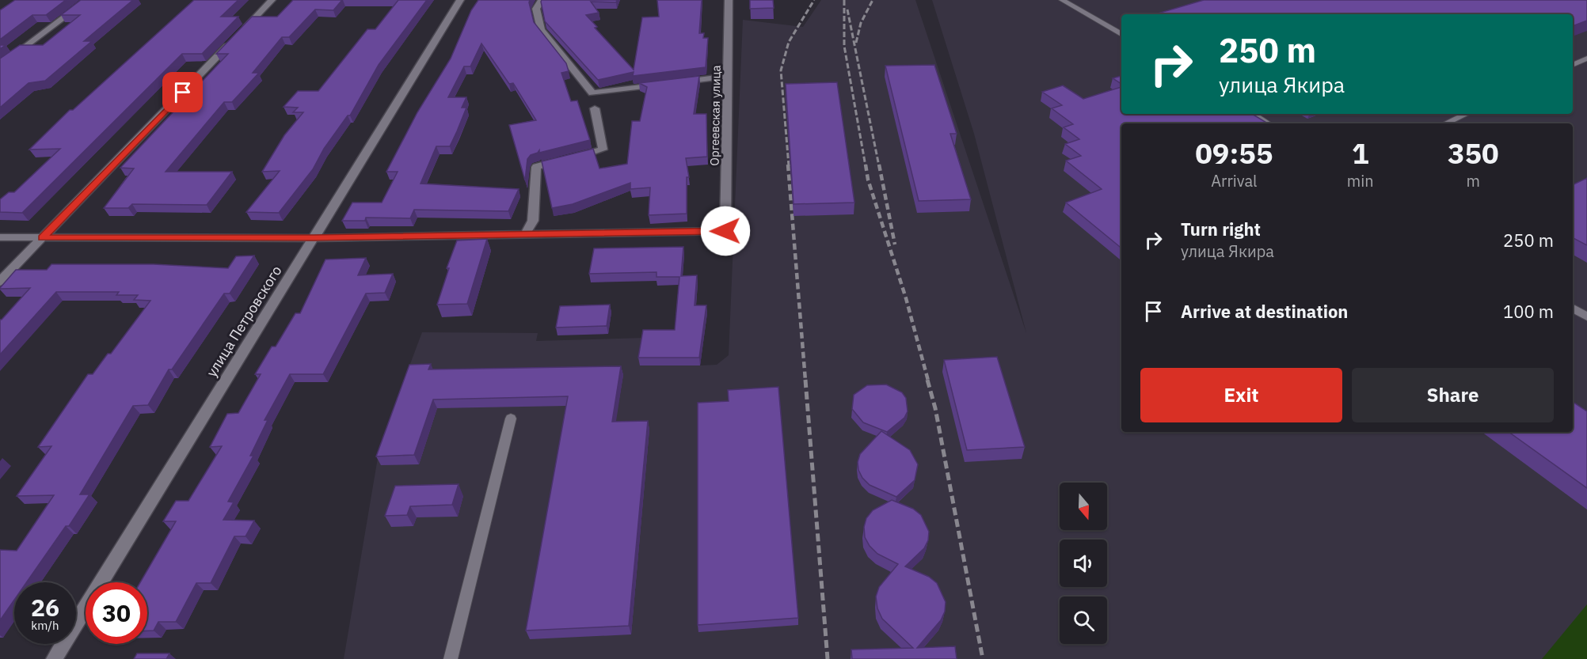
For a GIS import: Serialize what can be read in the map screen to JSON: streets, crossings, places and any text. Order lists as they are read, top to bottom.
{
  "streets": {
    "street": ["Оргеевская улица", "улица Петровского"]
  },
  "north": "bottom",
  "page": {
    "turn": ["250 m", "улица Якира"],
    "eta": [
      "09:55",
      "Arrival",
      "1",
      "min",
      "350",
      "m"
    ],
    "list": [
      {
        "name": "Turn right",
        "note": "улица Якира",
        "value": "250 m"
      },
      {
        "name": "Arrive at destination",
        "value": "100 m"
      }
    ],
    "buttons": ["Exit", "Share"],
    "speed": "26 km/h",
    "limit": "30"
  }
}
